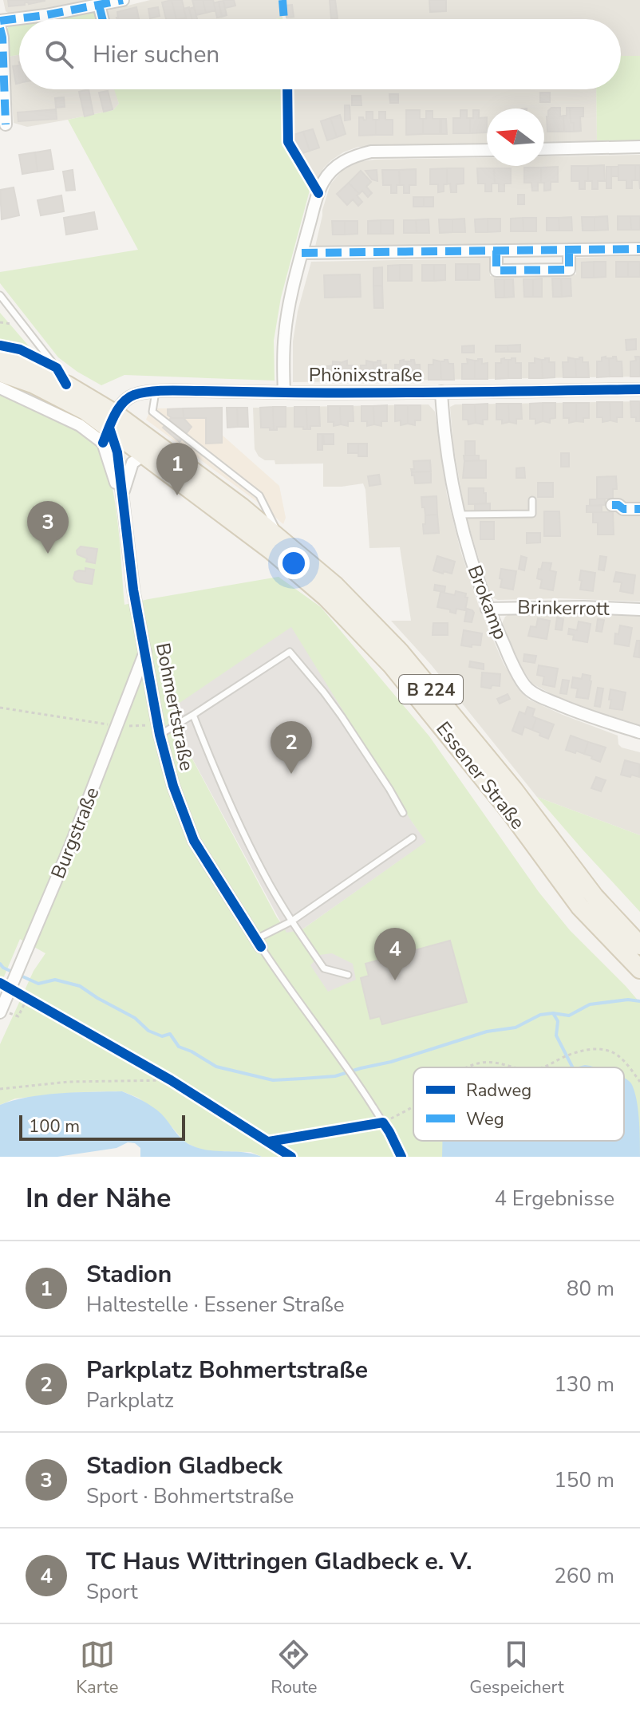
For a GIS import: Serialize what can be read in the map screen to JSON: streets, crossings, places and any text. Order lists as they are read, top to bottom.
{
  "streets": {
    "main road": ["B 224", "Essener Straße"],
    "street": [
      "Phönixstraße",
      "Brokamp",
      "Brinkerrott",
      "Bohmertstraße",
      "Burgstraße"
    ]
  },
  "crossings": [
    ["Phönixstraße", "Brokamp"],
    ["Phönixstraße", "Bohmertstraße"],
    ["Phönixstraße", "Essener Straße"],
    ["Brokamp", "Brinkerrott"],
    ["Bohmertstraße", "Essener Straße"],
    ["Bohmertstraße", "Burgstraße"]
  ],
  "legend": ["Radweg", "Weg"],
  "scale_bar": "100 m",
  "north": "left",
  "page": {
    "search": "Hier suchen",
    "pins": [
      "1",
      "3",
      "2",
      "4"
    ],
    "scale": "100 m",
    "heading": ["In der Nähe", "4 Ergebnisse"],
    "list": [
      {
        "mark": "1",
        "name": "Stadion",
        "note": "Haltestelle · Essener Straße",
        "value": "80 m"
      },
      {
        "mark": "2",
        "name": "Parkplatz Bohmertstraße",
        "note": "Parkplatz",
        "value": "130 m"
      },
      {
        "mark": "3",
        "name": "Stadion Gladbeck",
        "note": "Sport · Bohmertstraße",
        "value": "150 m"
      },
      {
        "mark": "4",
        "name": "TC Haus Wittringen Gladbeck e. V.",
        "note": "Sport",
        "value": "260 m"
      }
    ],
    "nav": ["Karte", "Route", "Gespeichert"]
  }
}
